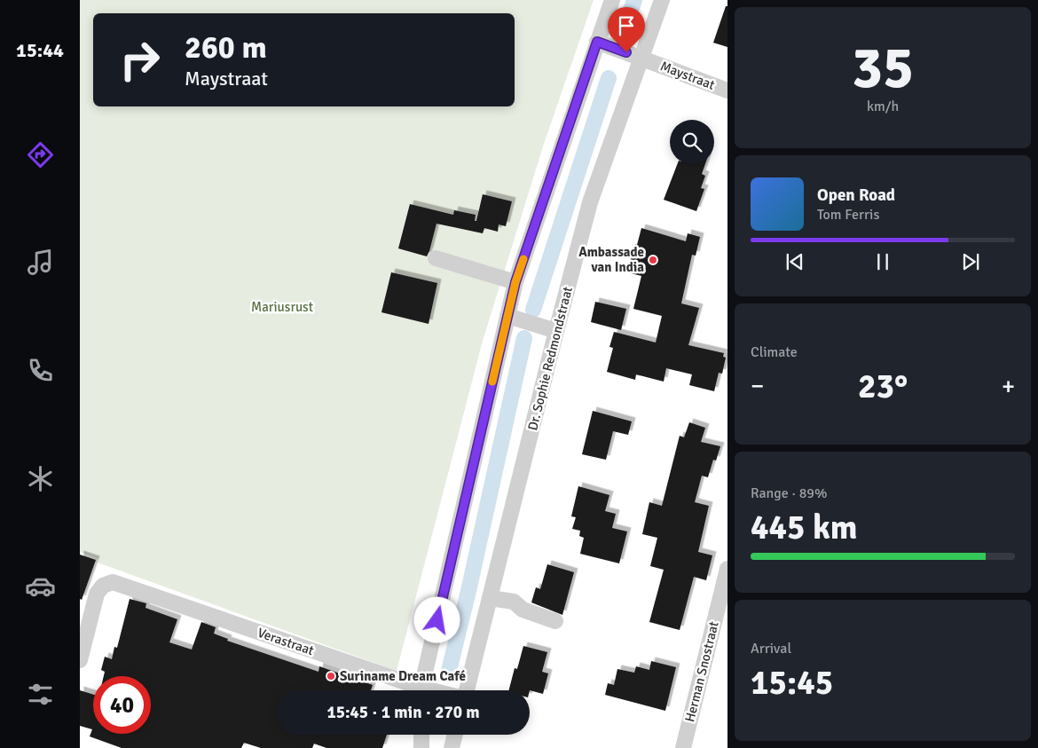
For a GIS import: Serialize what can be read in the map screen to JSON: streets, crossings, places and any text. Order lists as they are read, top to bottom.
{
  "streets": {
    "street": [
      "Maystraat",
      "Dr. Sophie Redmondstraat",
      "Verastraat",
      "Herman Snostraat"
    ]
  },
  "crossings": [
    ["Maystraat", "Dr. Sophie Redmondstraat"]
  ],
  "parks": ["Mariusrust"],
  "places": ["Ambassade van India", "Suriname Dream Café"],
  "page": {
    "tabs": "15:44",
    "tile": [
      ["35", "km/h"],
      "Climate",
      ["Range · 89%", "445 km"],
      ["Arrival", "15:45"]
    ],
    "turn": ["260 m", "Maystraat"],
    "song": ["Open Road", "Tom Ferris"],
    "heat": ["−", "23°", "+"],
    "limit": "40",
    "trip": "15:45 · 1 min · 270 m"
  }
}
